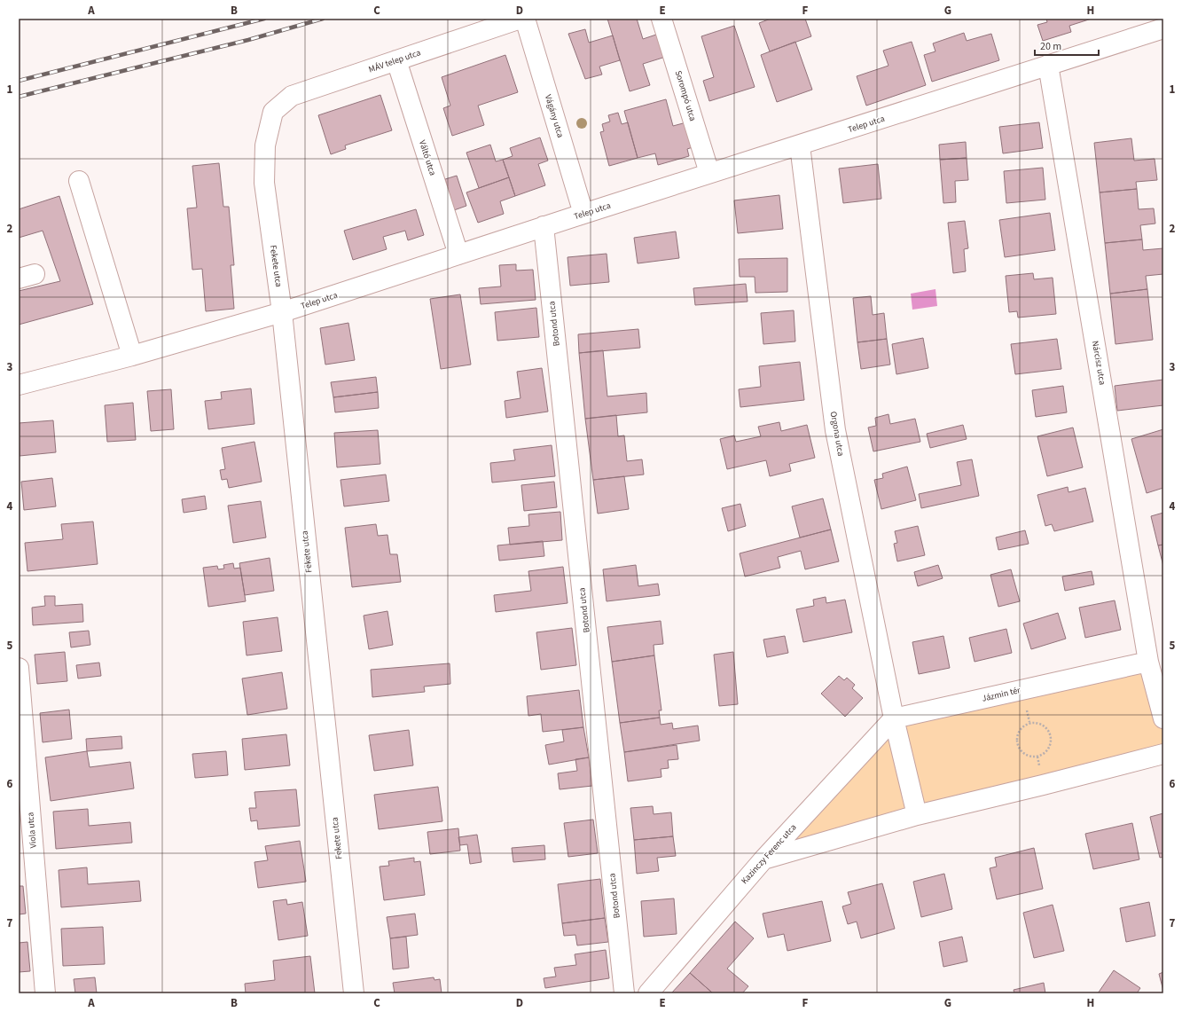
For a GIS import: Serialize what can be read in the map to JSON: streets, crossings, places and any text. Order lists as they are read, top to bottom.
{
  "streets": {
    "street": [
      "MÁV telep utca",
      "Sorompó utca",
      "Vágány utca",
      "Telep utca",
      "Váltó utca",
      "Fekete utca",
      "Botond utca",
      "Nárcisz utca",
      "Orgona utca",
      "Jázmin tér",
      "Viola utca",
      "Kazinczy Ferenc utca"
    ]
  },
  "crossings": [
    ["MÁV telep utca", "Váltó utca"],
    ["MÁV telep utca", "Fekete utca"],
    ["Sorompó utca", "Telep utca"],
    ["Vágány utca", "Telep utca"],
    ["Telep utca", "Váltó utca"],
    ["Telep utca", "Fekete utca"],
    ["Telep utca", "Botond utca"],
    ["Telep utca", "Nárcisz utca"],
    ["Telep utca", "Orgona utca"],
    ["Nárcisz utca", "Jázmin tér"],
    ["Orgona utca", "Jázmin tér"],
    ["Orgona utca", "Kazinczy Ferenc utca"],
    ["Jázmin tér", "Kazinczy Ferenc utca"]
  ],
  "scale_bar": "20 m",
  "grid": {
    "columns": [
      "A",
      "B",
      "C",
      "D",
      "E",
      "F",
      "G",
      "H"
    ],
    "rows": [
      "1",
      "2",
      "3",
      "4",
      "5",
      "6",
      "7"
    ]
  }
}
